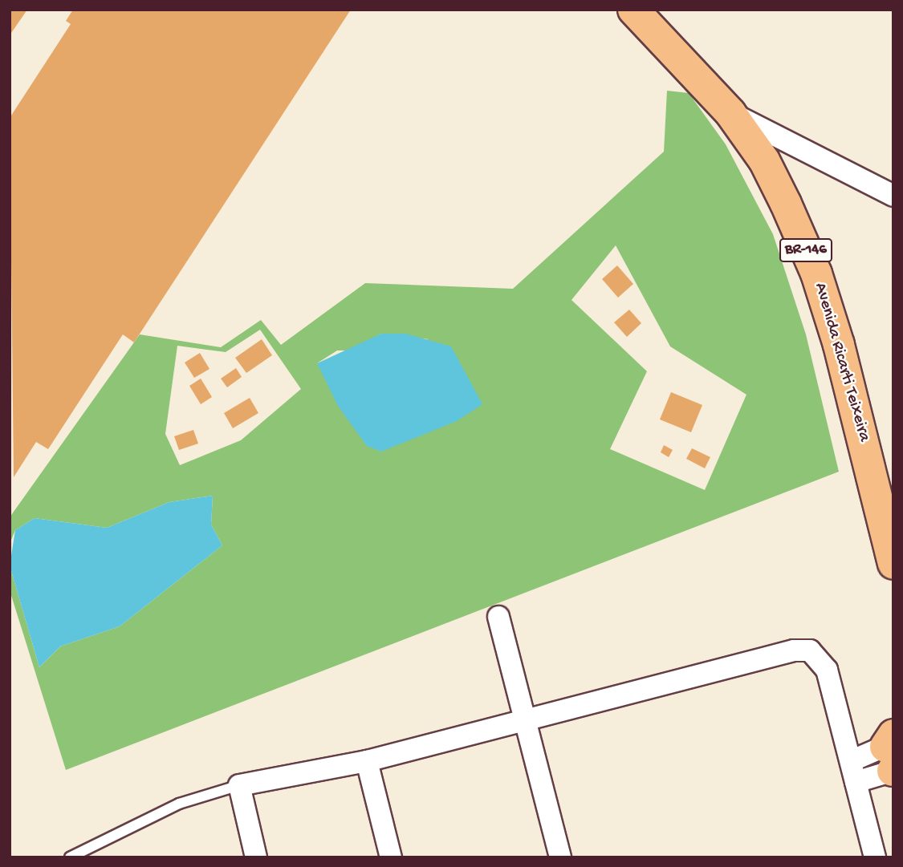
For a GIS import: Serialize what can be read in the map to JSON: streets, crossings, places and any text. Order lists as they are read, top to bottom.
{
  "streets": {
    "main road": ["BR-146", "Avenida Ricarti Teixeira"]
  }
}
